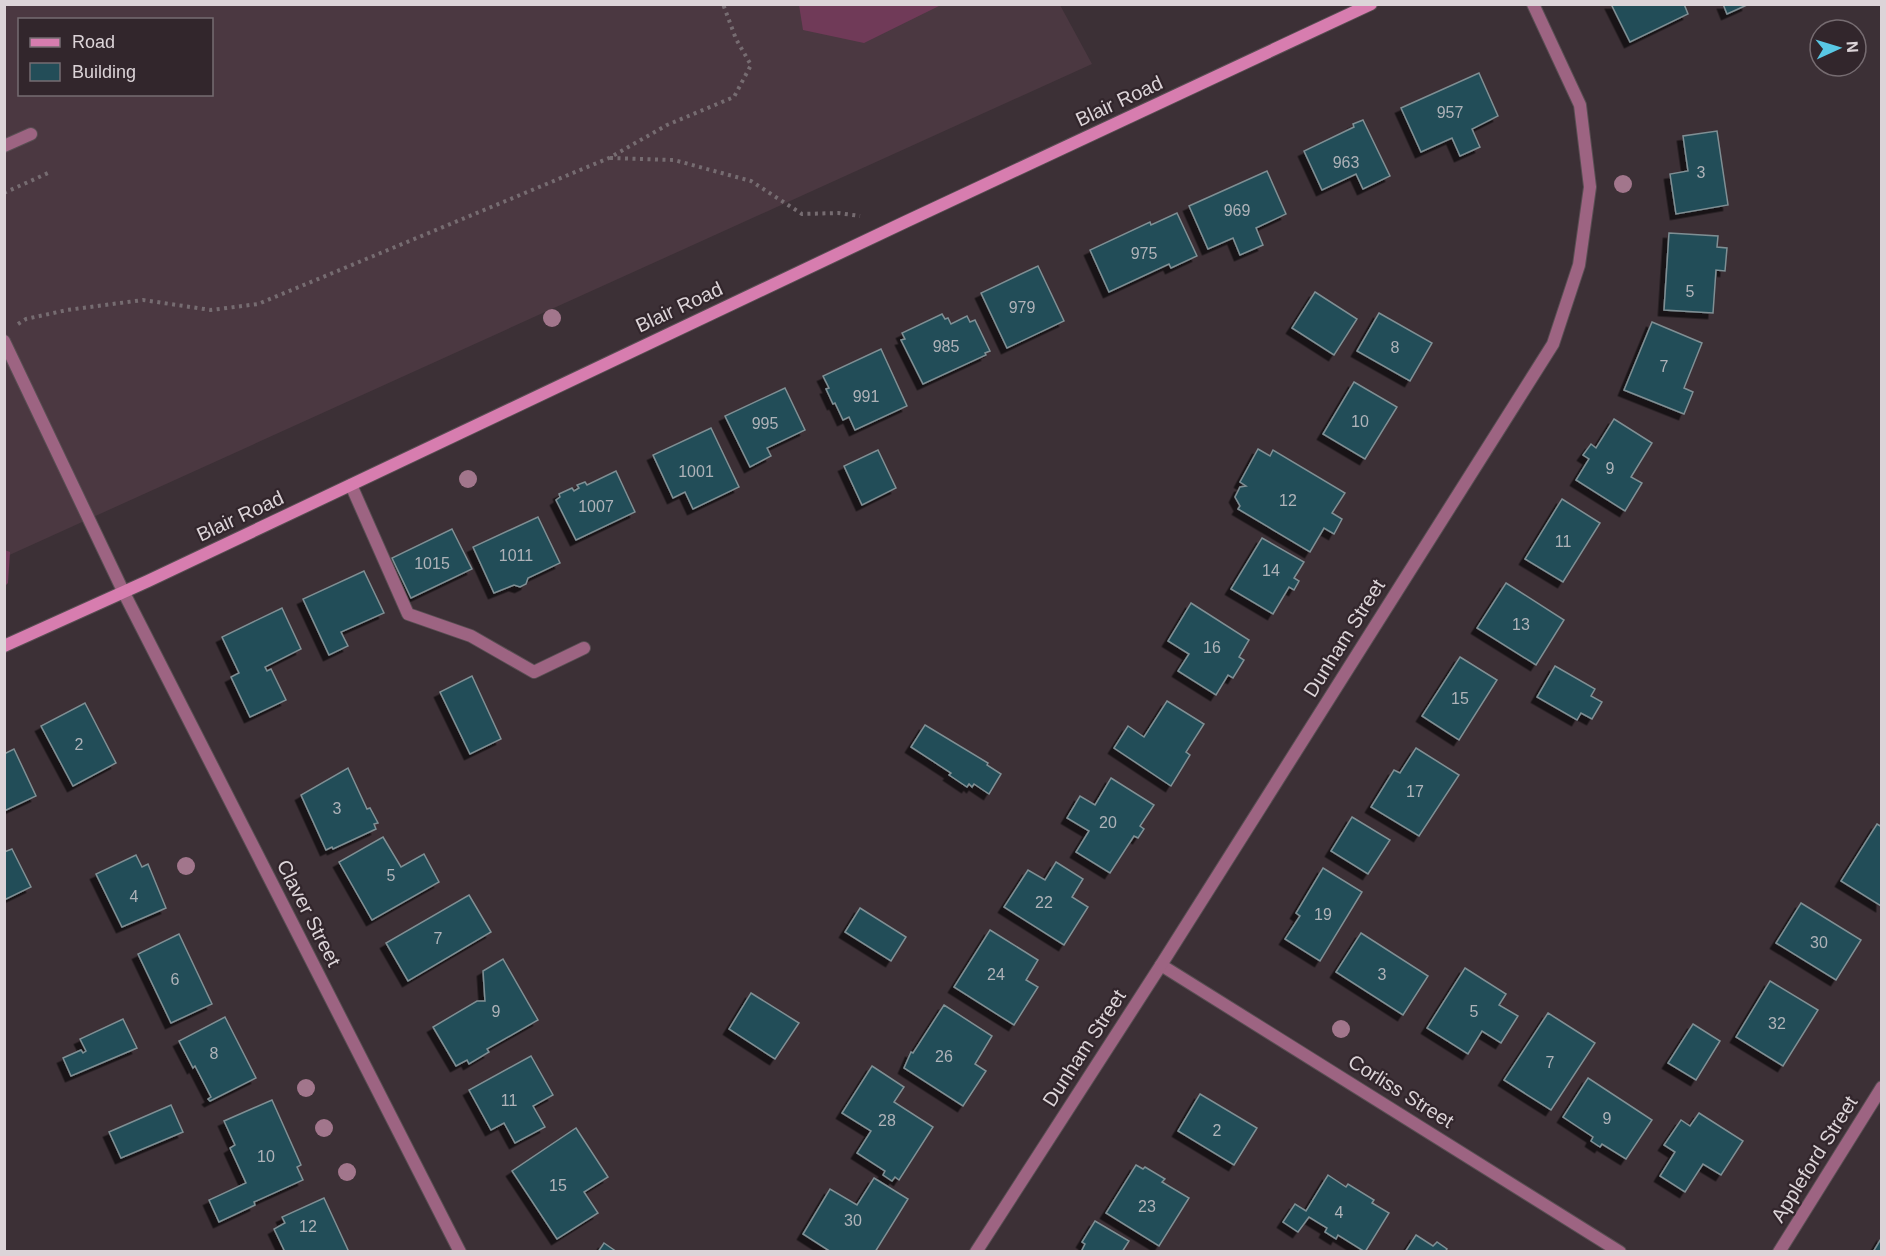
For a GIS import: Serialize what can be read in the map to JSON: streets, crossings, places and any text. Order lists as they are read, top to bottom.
{
  "streets": {
    "main road": ["Blair Road"],
    "street": [
      "Dunham Street",
      "Claver Street",
      "Corliss Street",
      "Appleford Street"
    ]
  },
  "crossings": [
    ["Blair Road", "Claver Street"],
    ["Dunham Street", "Corliss Street"]
  ],
  "house_numbers": [
    "957",
    "963",
    "3",
    "969",
    "975",
    "5",
    "979",
    "985",
    "8",
    "7",
    "991",
    "10",
    "995",
    "9",
    "1001",
    "12",
    "1007",
    "11",
    "1011",
    "1015",
    "14",
    "13",
    "16",
    "15",
    "2",
    "17",
    "3",
    "20",
    "5",
    "4",
    "22",
    "19",
    "7",
    "30",
    "24",
    "3",
    "6",
    "9",
    "5",
    "32",
    "8",
    "26",
    "7",
    "11",
    "9",
    "28",
    "2",
    "10",
    "15",
    "23",
    "4",
    "30",
    "12"
  ],
  "legend": ["Road", "Building"],
  "north": "right"
}
